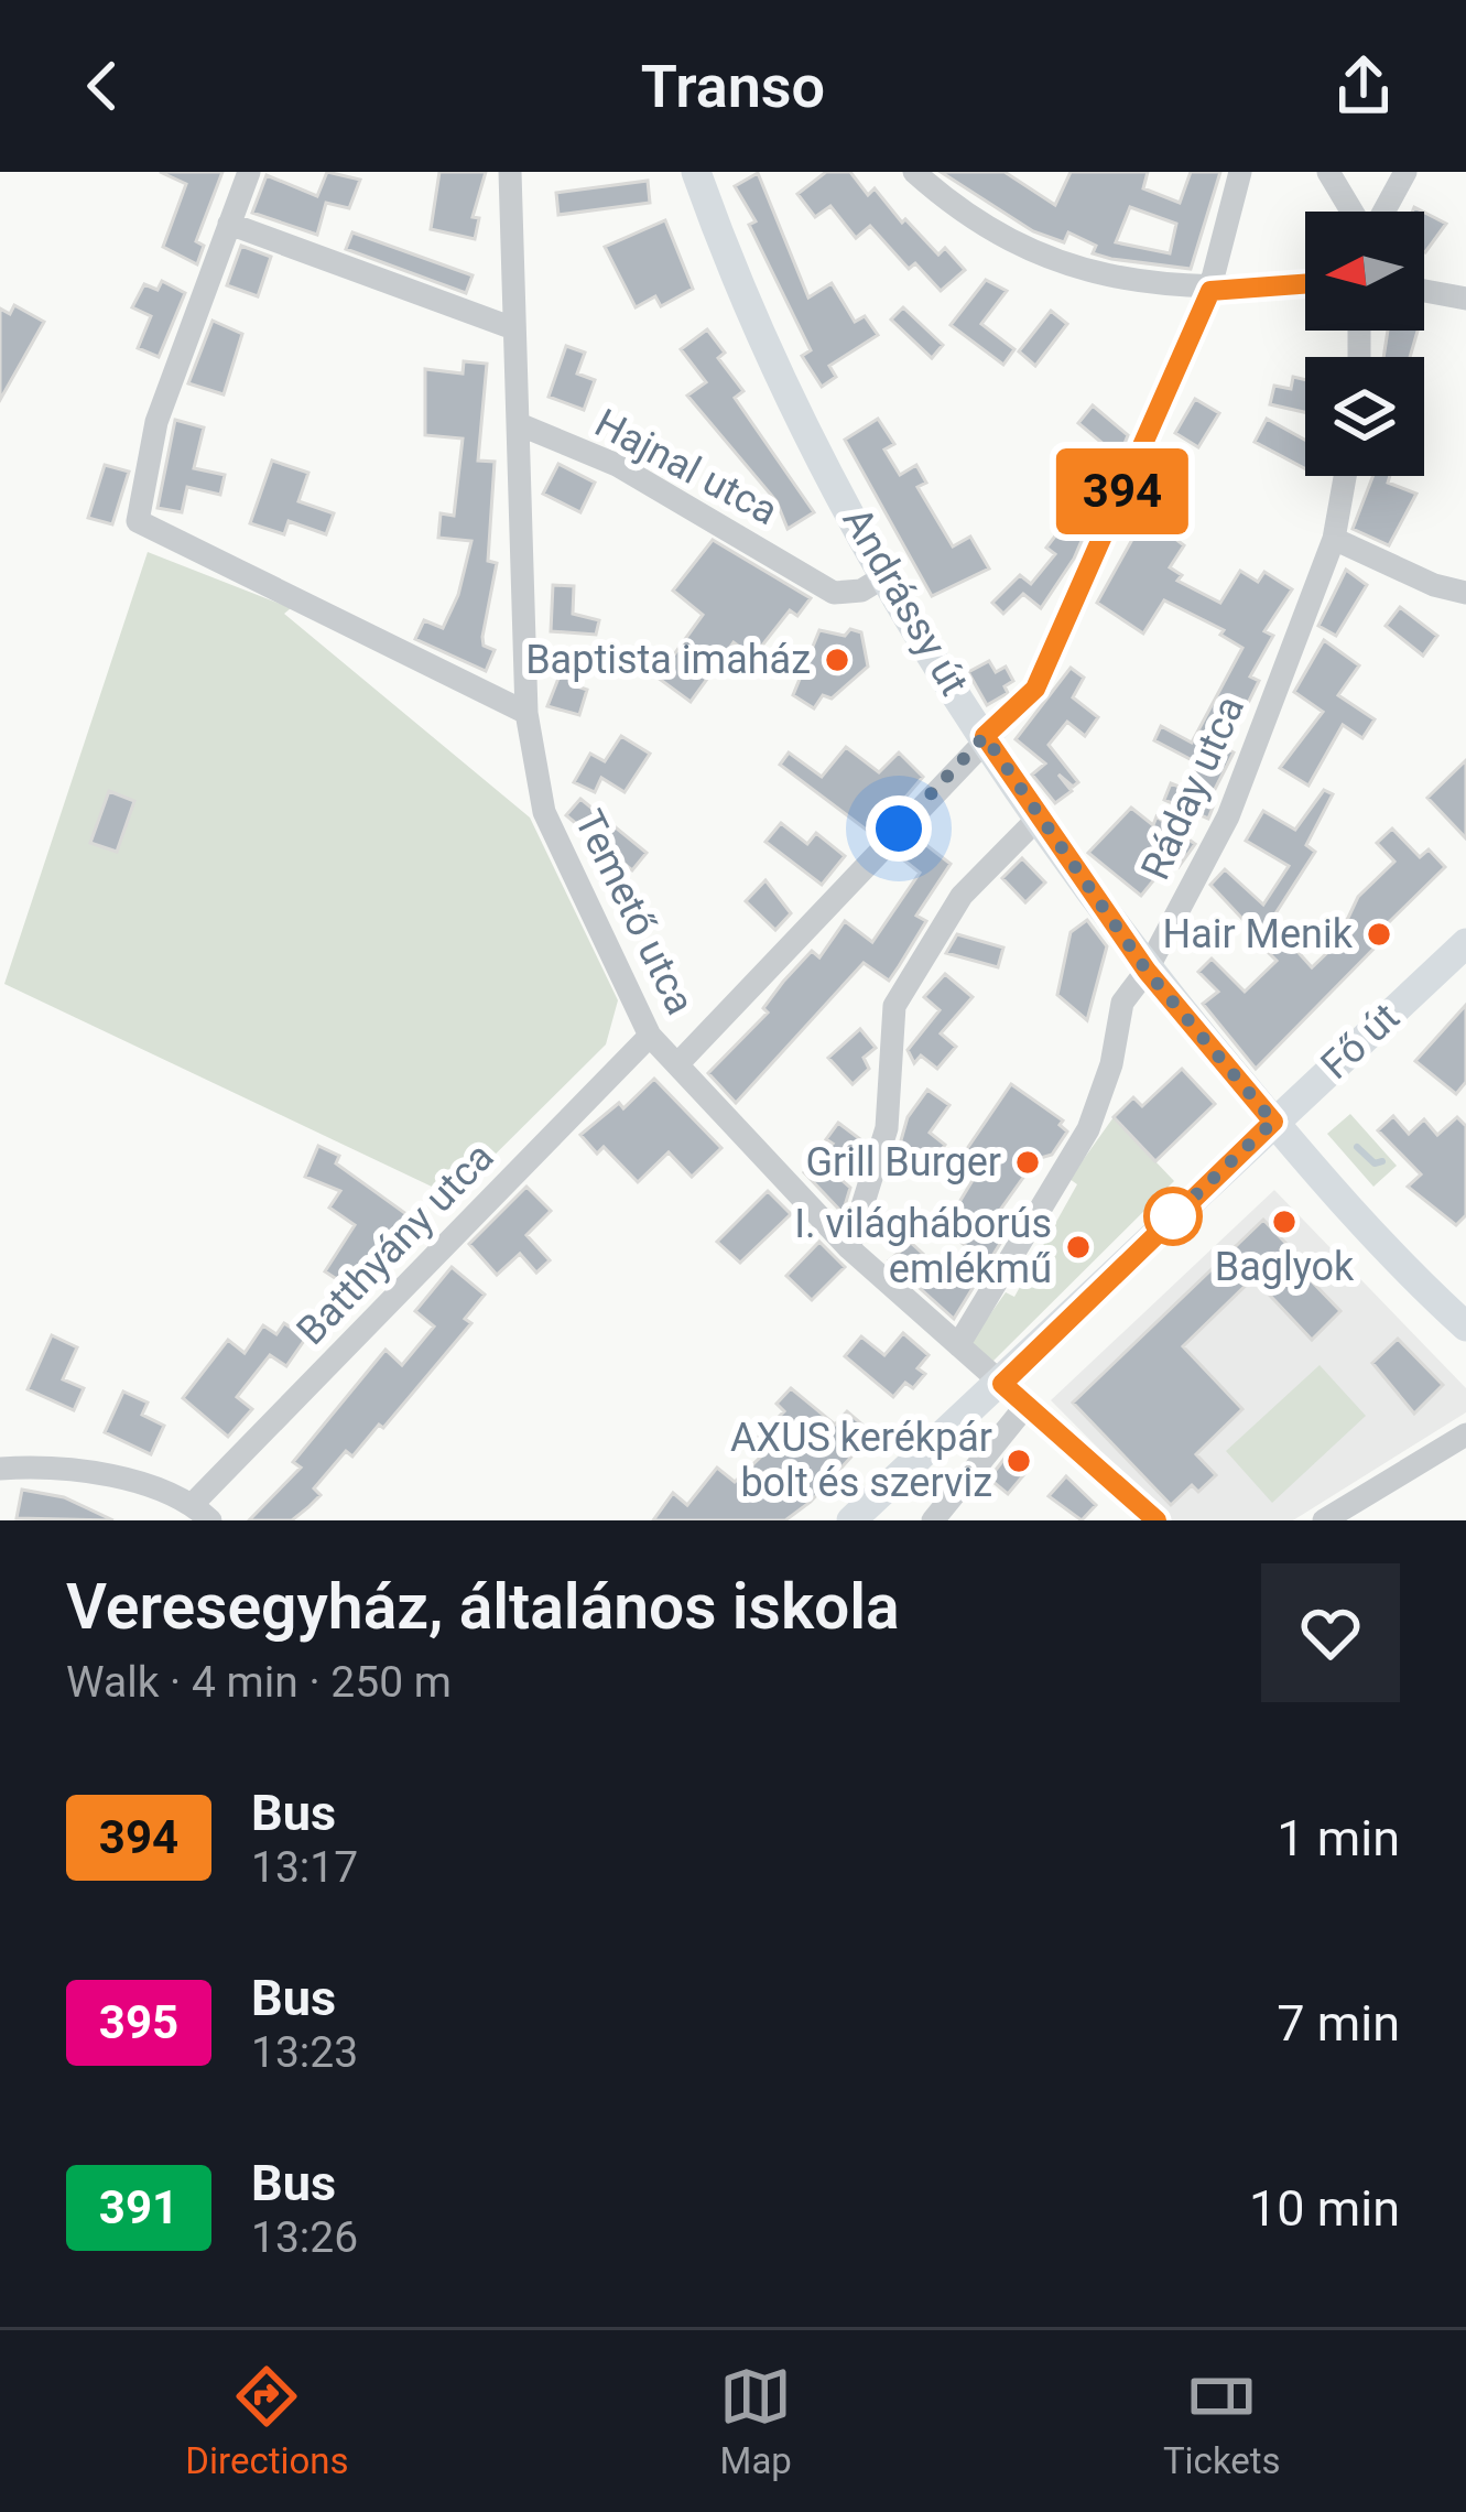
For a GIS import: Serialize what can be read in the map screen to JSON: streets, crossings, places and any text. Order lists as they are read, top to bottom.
{
  "streets": {
    "main road": ["Andrássy út", "Fő út"],
    "street": [
      "Hajnal utca",
      "Ráday utca",
      "Temető utca",
      "Batthyány utca"
    ]
  },
  "crossings": [
    ["Hajnal utca", "Andrássy út"],
    ["Hajnal utca", "Temető utca"],
    ["Andrássy út", "Ráday utca"],
    ["Andrássy út", "Fő út"],
    ["Ráday utca", "Temető utca"],
    ["Temető utca", "Fő út"],
    ["Temető utca", "Batthyány utca"]
  ],
  "places": [
    "Baptista imaház",
    "Hair Menik",
    "Grill Burger",
    "Baglyok",
    "I. világháborús emlékmű",
    "AXUS kerékpár bolt és szerviz"
  ],
  "lines": ["bus line 394"],
  "north": "left",
  "page": {
    "header": "Transo",
    "on_map": "394",
    "heading": ["Veresegyház, általános iskola", "Walk · 4 min · 250 m"],
    "list": [
      {
        "mark": "394",
        "name": "Bus",
        "note": "13:17",
        "value": "1 min"
      },
      {
        "mark": "395",
        "name": "Bus",
        "note": "13:23",
        "value": "7 min"
      },
      {
        "mark": "391",
        "name": "Bus",
        "note": "13:26",
        "value": "10 min"
      }
    ],
    "tabs": ["Directions", "Map", "Tickets"]
  }
}
